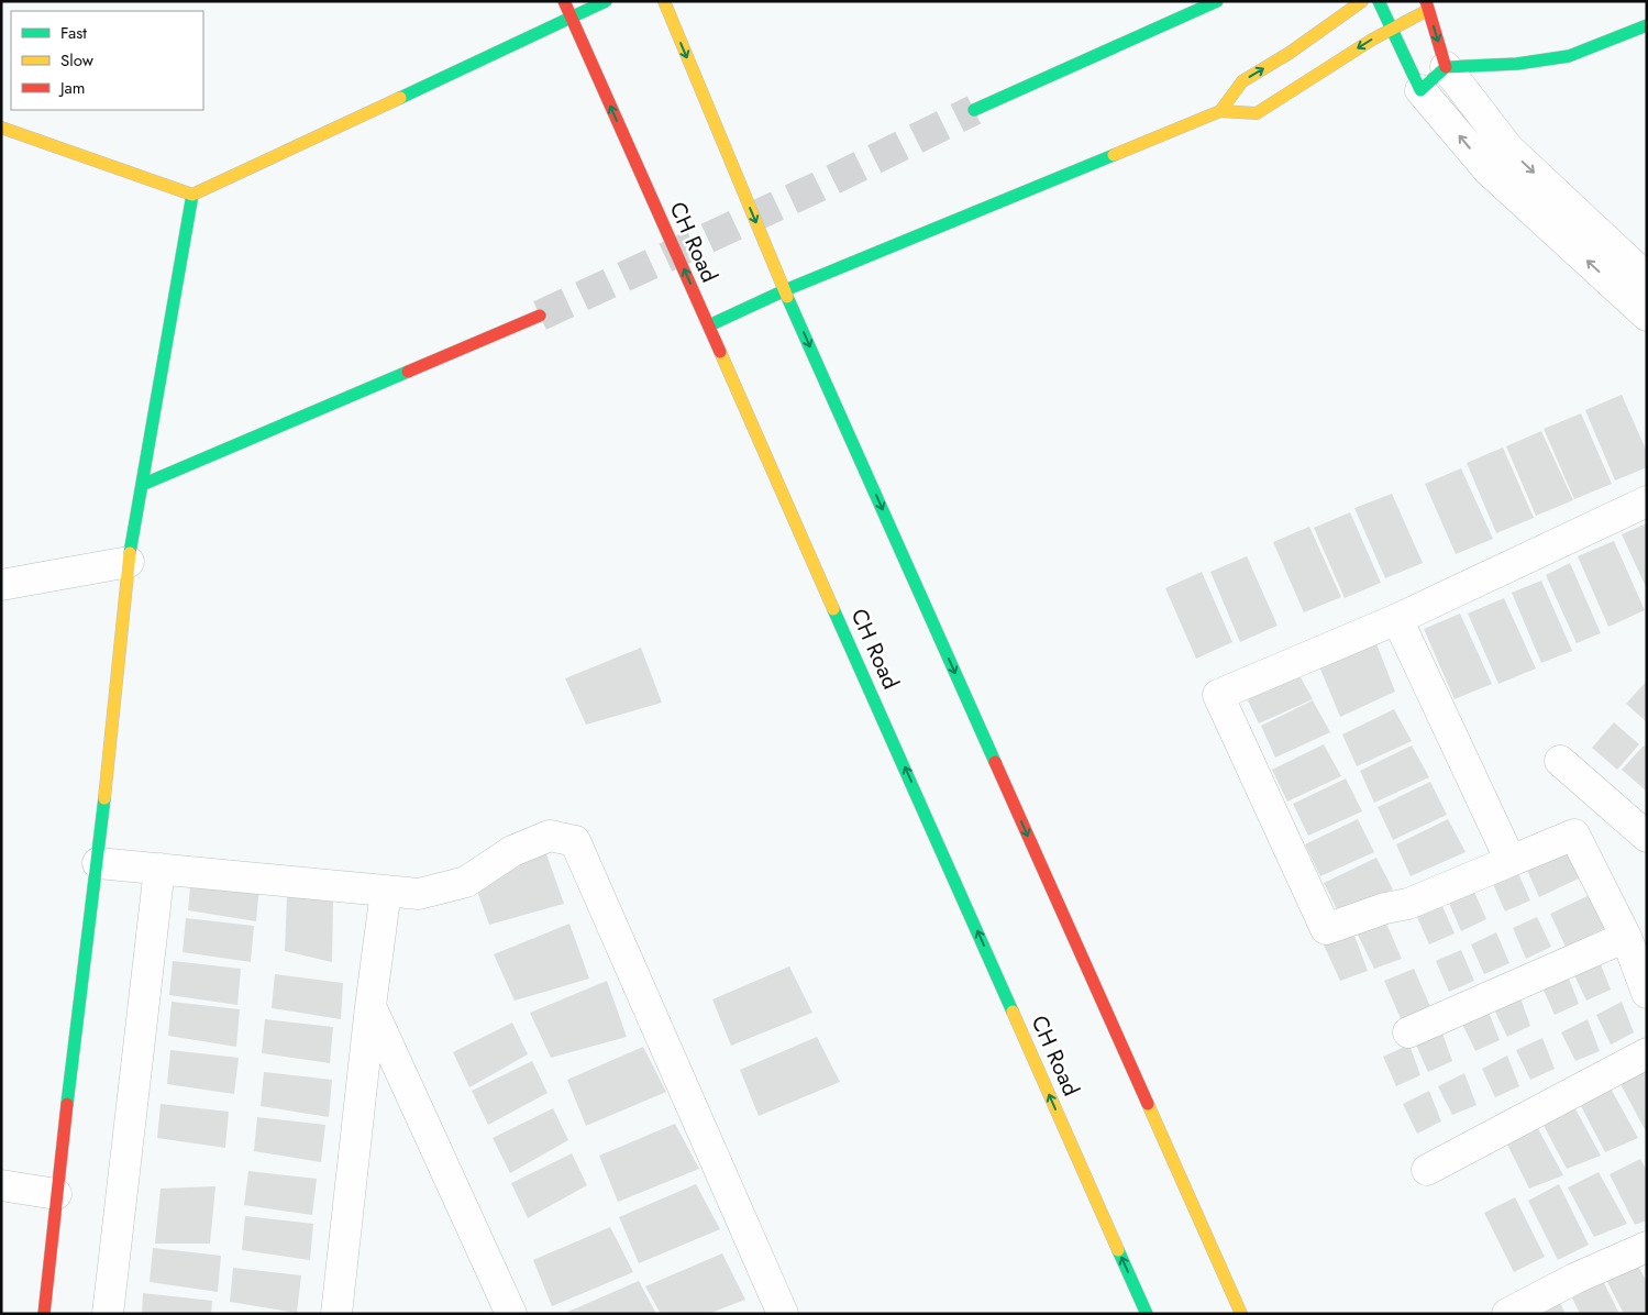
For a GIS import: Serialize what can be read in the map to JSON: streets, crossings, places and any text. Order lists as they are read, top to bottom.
{
  "streets": {
    "street": ["CH Road"]
  },
  "legend": ["Fast", "Slow", "Jam"]
}
